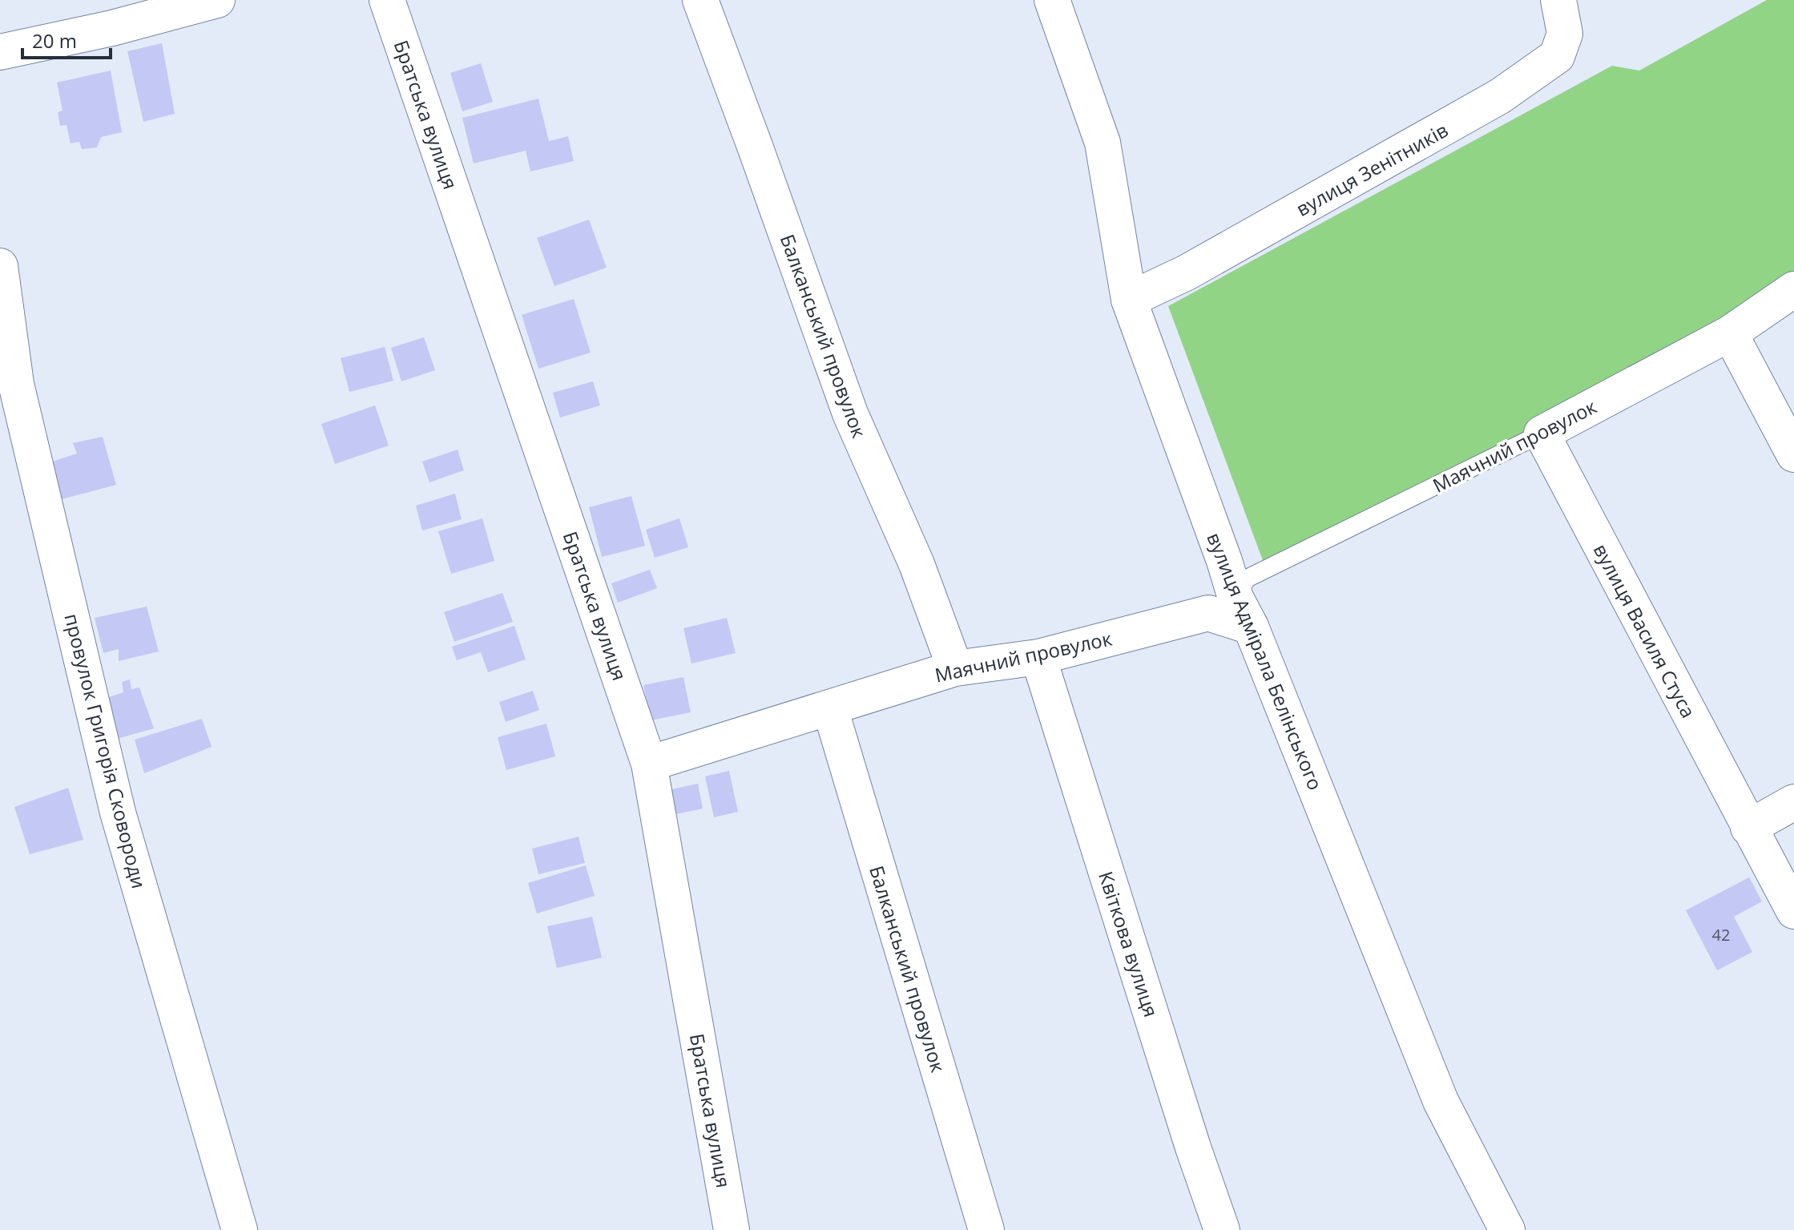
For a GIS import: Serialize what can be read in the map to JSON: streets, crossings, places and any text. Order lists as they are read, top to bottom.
{
  "streets": {
    "street": [
      "Братська вулиця",
      "вулиця Зенітників",
      "Балканський провулок",
      "Маячний провулок",
      "вулиця Василя Стуса",
      "вулиця Адмірала Белінського",
      "провулок Григорія Сковороди",
      "Квіткова вулиця"
    ]
  },
  "crossings": [
    ["Братська вулиця", "Маячний провулок"],
    ["вулиця Зенітників", "вулиця Адмірала Белінського"],
    ["Балканський провулок", "Маячний провулок"],
    ["Маячний провулок", "вулиця Василя Стуса"],
    ["Маячний провулок", "вулиця Адмірала Белінського"],
    ["Маячний провулок", "Квіткова вулиця"]
  ],
  "house_numbers": ["42"],
  "scale_bar": "20 m"
}
